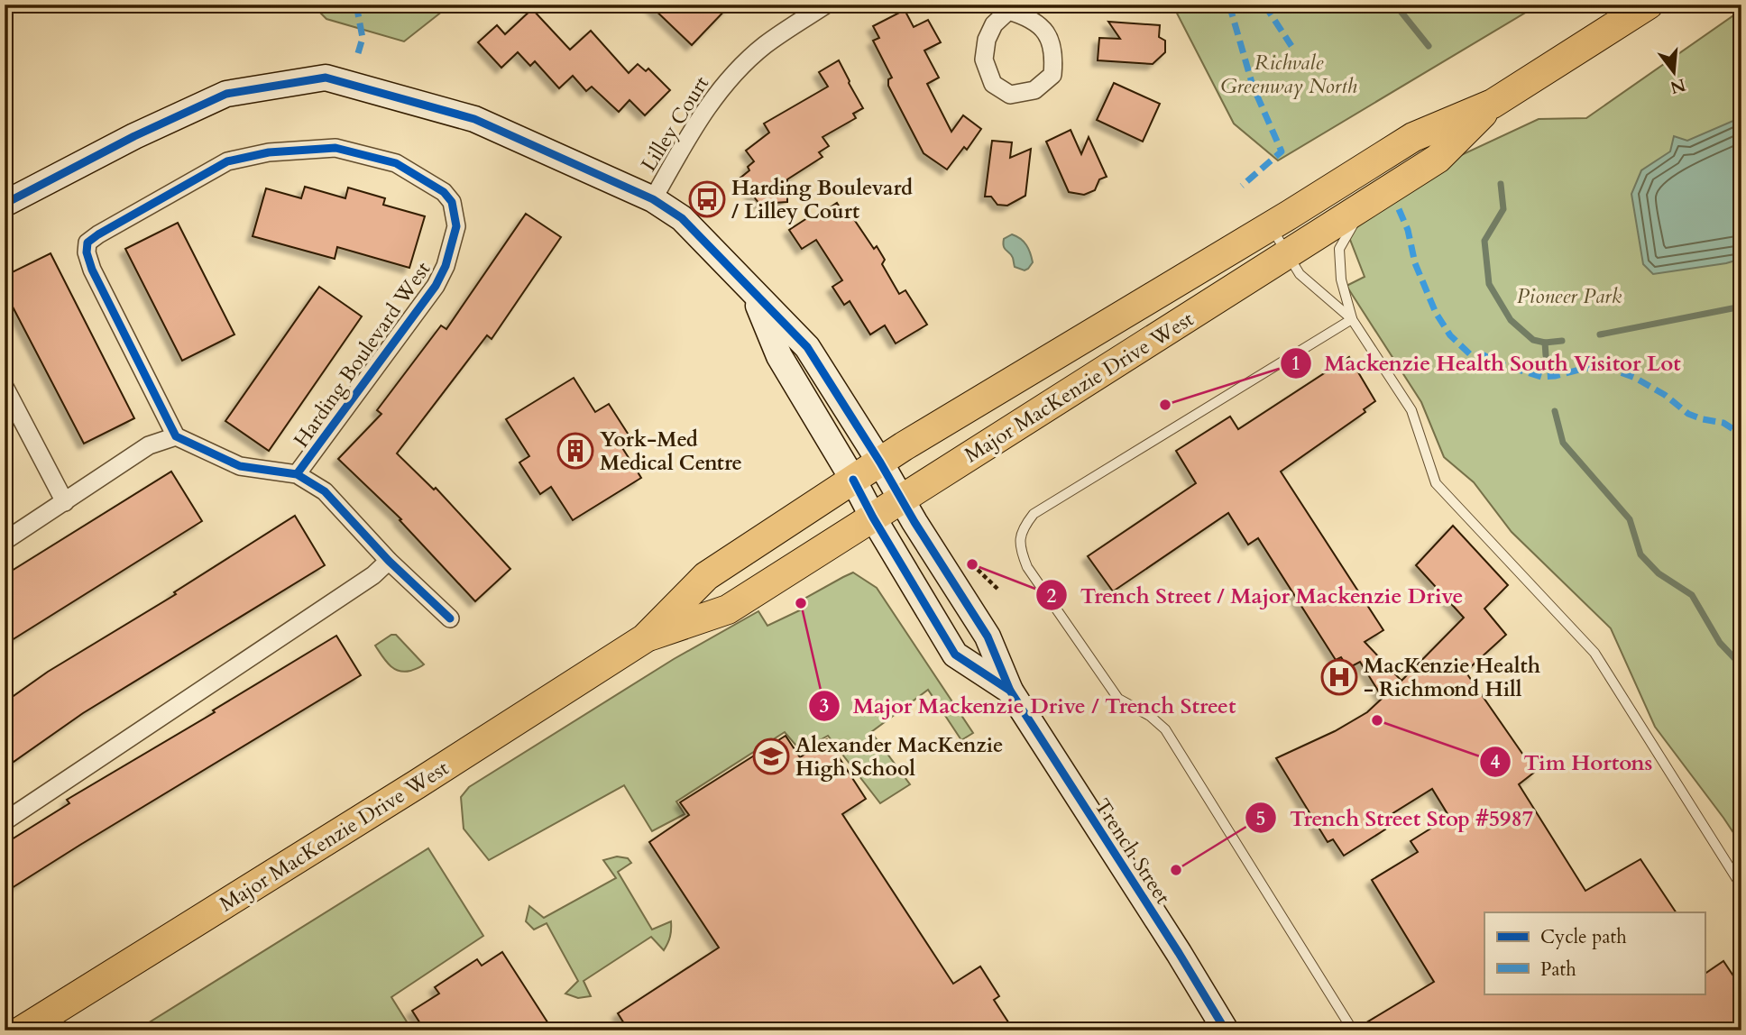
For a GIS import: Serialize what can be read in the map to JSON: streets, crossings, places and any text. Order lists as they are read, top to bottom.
{
  "streets": {
    "main road": ["Major MacKenzie Drive West"],
    "street": ["Lilley Court", "Harding Boulevard West", "Trench Street"]
  },
  "crossings": [
    ["Major MacKenzie Drive West", "Trench Street"]
  ],
  "parks": ["Richvale Greenway North", "Pioneer Park"],
  "places": {
    "bus stop": ["Harding Boulevard / Lilley Court"],
    "other": [
      "Mackenzie Health South Visitor Lot",
      "Trench Street / Major Mackenzie Drive",
      "Major Mackenzie Drive / Trench Street",
      "Tim Hortons",
      "Trench Street Stop #5987"
    ],
    "building": ["York-Med Medical Centre"],
    "hospital": ["MacKenzie Health - Richmond Hill"],
    "school or university": ["Alexander MacKenzie High School"]
  },
  "legend": ["Cycle path", "Path"],
  "north": "bottom"
}
